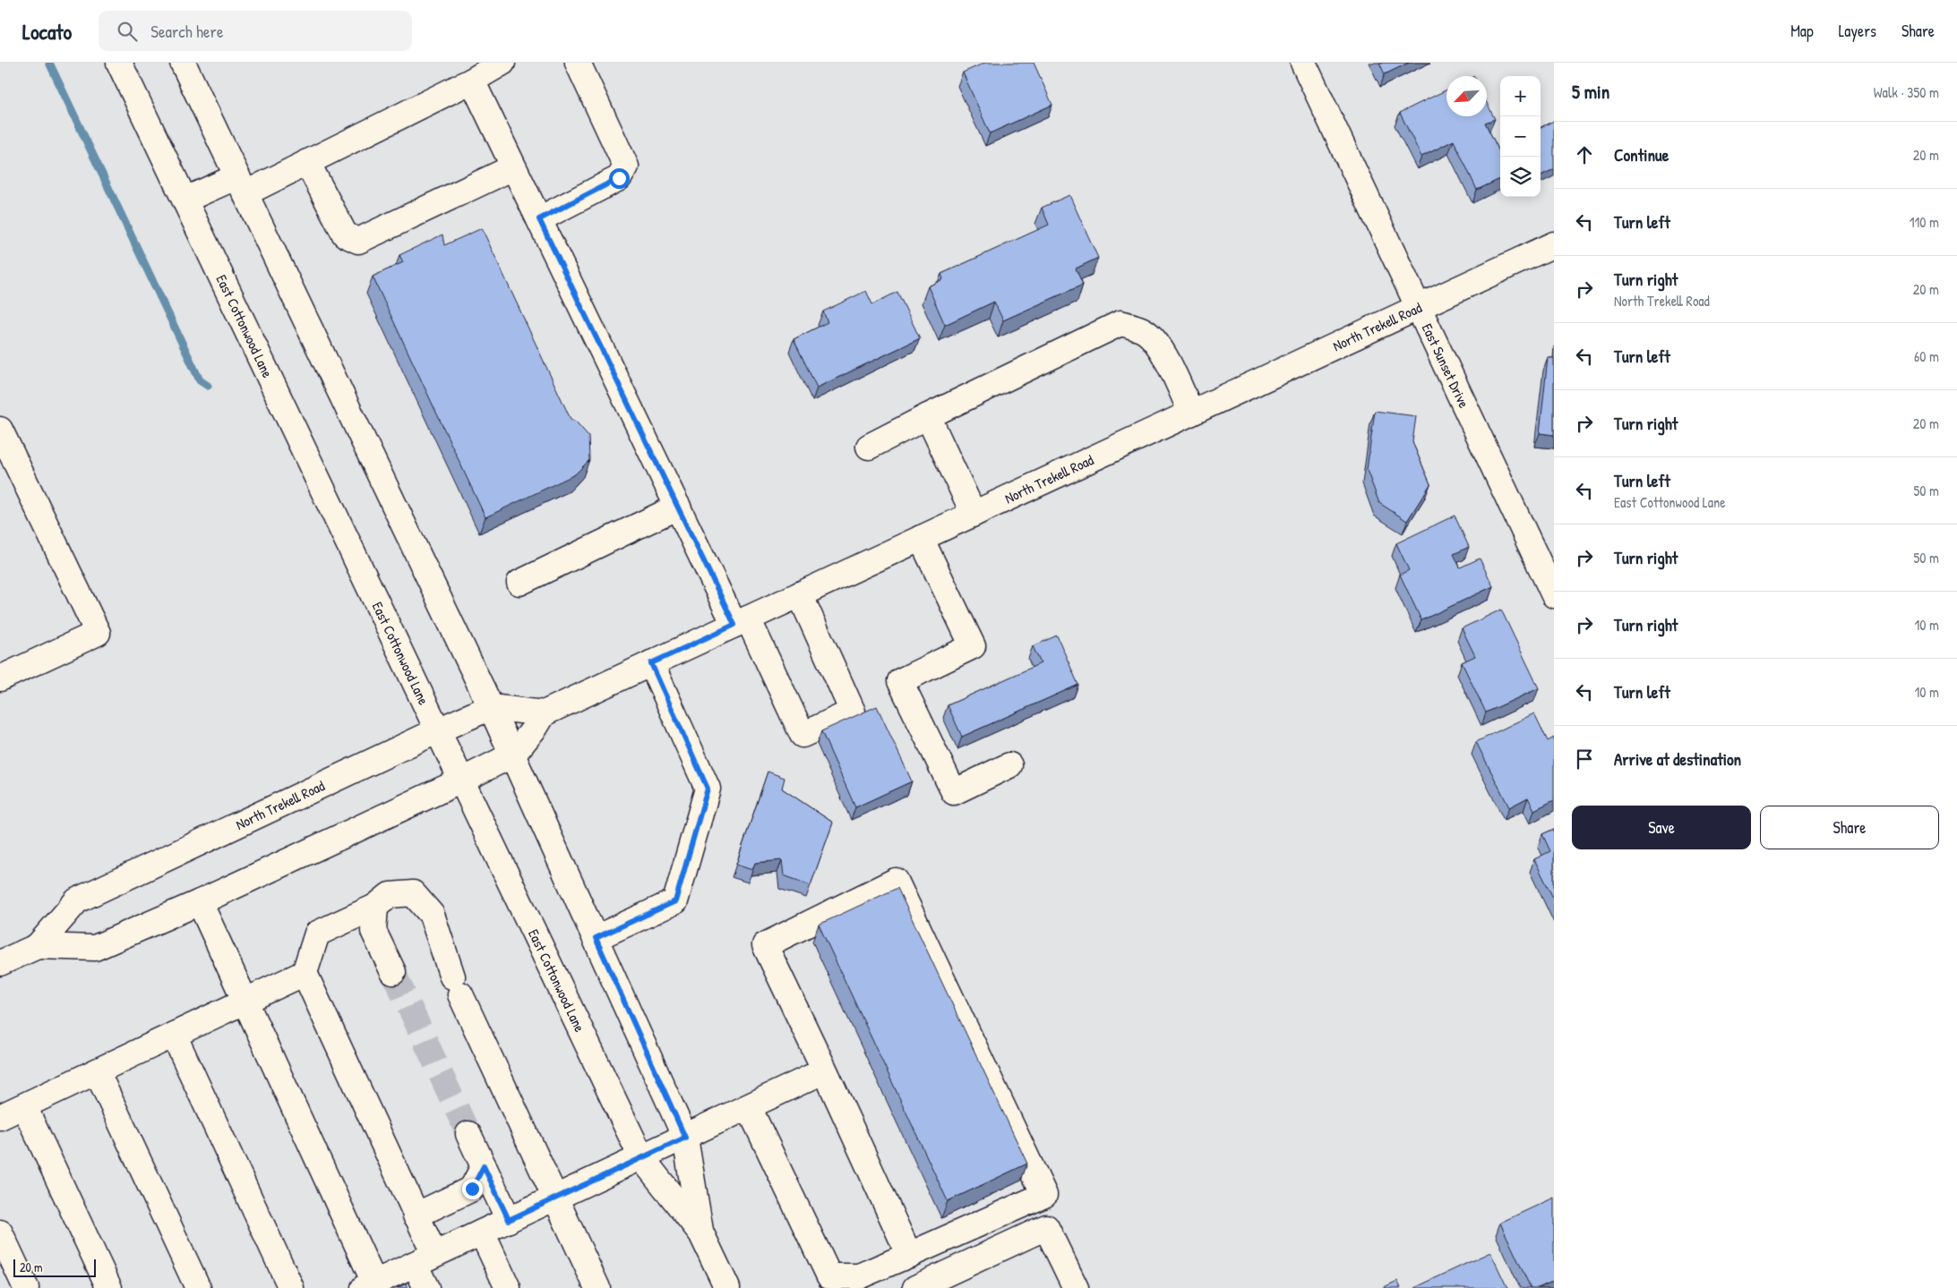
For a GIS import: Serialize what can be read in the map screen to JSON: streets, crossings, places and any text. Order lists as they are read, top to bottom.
{
  "streets": {
    "main road": ["East Cottonwood Lane", "North Trekell Road", "East Sunset Drive"]
  },
  "crossings": [
    ["East Cottonwood Lane", "North Trekell Road"],
    ["North Trekell Road", "East Sunset Drive"]
  ],
  "scale_bar": "20 m",
  "north": "bottom left",
  "page": {
    "header": "Locato",
    "search": "Search here",
    "nav": ["Map", "Layers", "Share"],
    "heading": ["5 min", "Walk · 350 m"],
    "map_buttons": ["+", "−"],
    "list": [
      ["Continue", "20 m"],
      ["Turn left", "110 m"],
      ["Turn right", "North Trekell Road", "20 m"],
      ["Turn left", "60 m"],
      ["Turn right", "20 m"],
      ["Turn left", "East Cottonwood Lane", "50 m"],
      ["Turn right", "50 m"],
      ["Turn right", "10 m"],
      ["Turn left", "10 m"],
      "Arrive at destination"
    ],
    "buttons": ["Save", "Share"],
    "scale": "20 m"
  }
}
